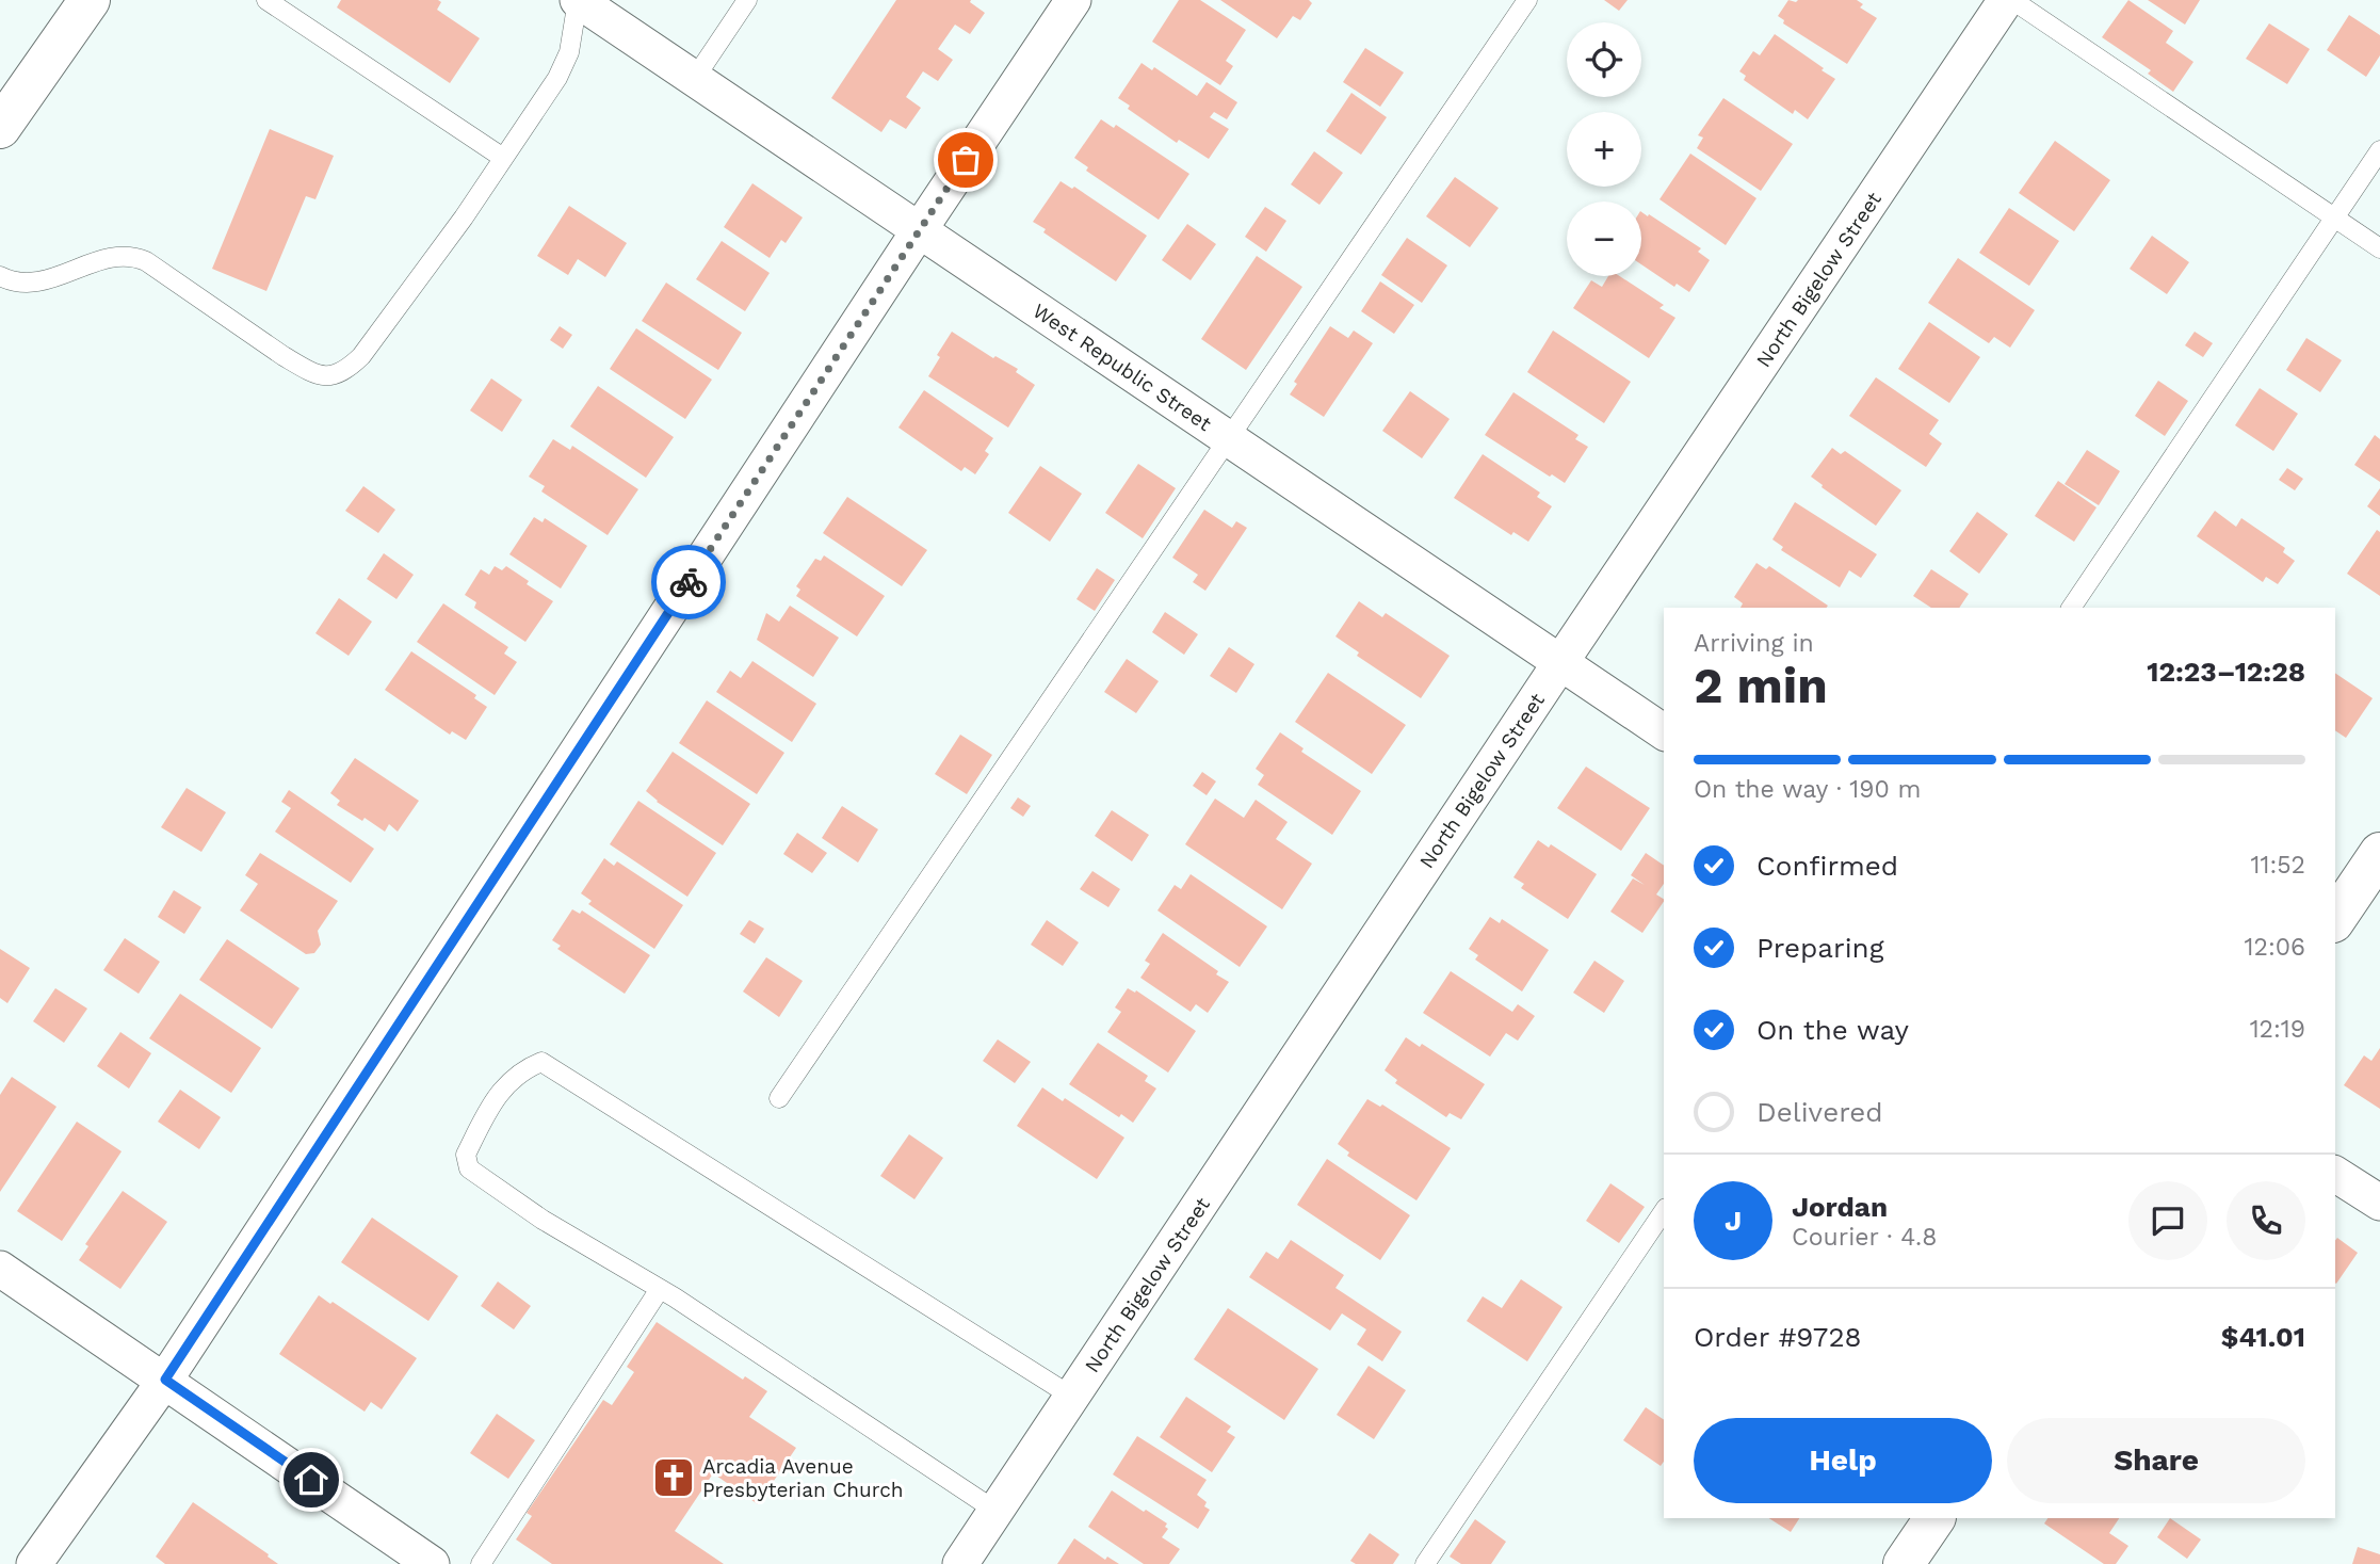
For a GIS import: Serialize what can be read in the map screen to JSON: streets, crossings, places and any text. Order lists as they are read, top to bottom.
{
  "streets": {
    "street": ["North Bigelow Street", "West Republic Street"]
  },
  "crossings": [
    ["North Bigelow Street", "West Republic Street"]
  ],
  "places": {
    "church": ["Arcadia Avenue Presbyterian Church"]
  },
  "page": {
    "map_buttons": ["+", "−"],
    "heading": ["2 min", "Arriving in", "12:23–12:28"],
    "panel": [
      "Jordan",
      "Courier · 4.8",
      "Order #9728",
      "$41.01"
    ],
    "bar": "On the way · 190 m",
    "list": [
      ["Confirmed", "11:52"],
      ["Preparing", "12:06"],
      ["On the way", "12:19"],
      "Delivered"
    ],
    "round": "J",
    "buttons": ["Help", "Share"]
  }
}
